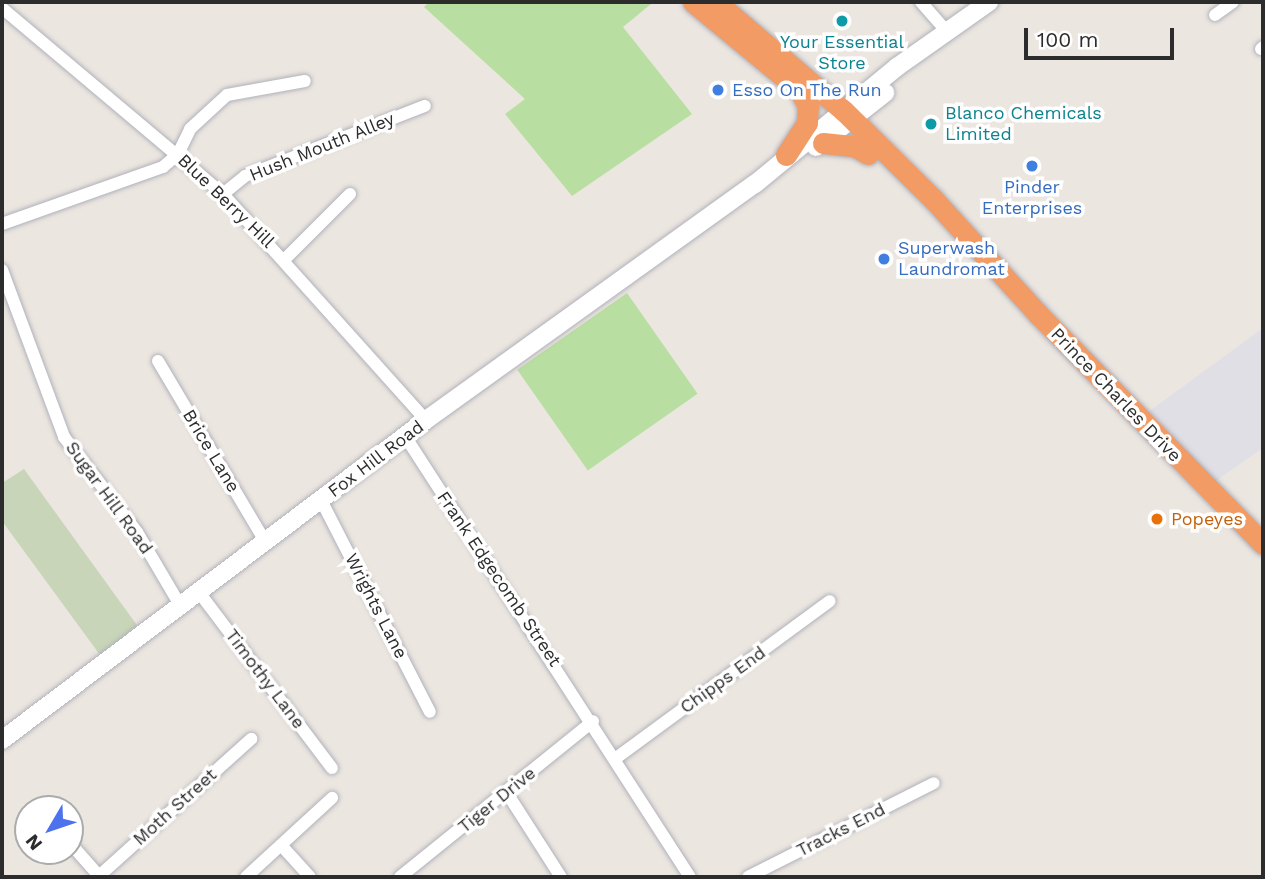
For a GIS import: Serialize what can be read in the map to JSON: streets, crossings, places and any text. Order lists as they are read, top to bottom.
{
  "streets": {
    "highway": ["Prince Charles Drive"],
    "main road": ["Fox Hill Road"],
    "street": [
      "Hush Mouth Alley",
      "Blue Berry Hill",
      "Brice Lane",
      "Sugar Hill Road",
      "Frank Edgecomb Street",
      "Wrights Lane",
      "Timothy Lane",
      "Chipps End",
      "Tiger Drive",
      "Moth Street",
      "Tracks End"
    ]
  },
  "crossings": [
    ["Hush Mouth Alley", "Blue Berry Hill"],
    ["Blue Berry Hill", "Fox Hill Road"],
    ["Prince Charles Drive", "Fox Hill Road"],
    ["Brice Lane", "Fox Hill Road"],
    ["Fox Hill Road", "Sugar Hill Road"],
    ["Fox Hill Road", "Frank Edgecomb Street"],
    ["Fox Hill Road", "Wrights Lane"],
    ["Fox Hill Road", "Timothy Lane"],
    ["Frank Edgecomb Street", "Chipps End"],
    ["Frank Edgecomb Street", "Tiger Drive"]
  ],
  "places": [
    "Your Essential Store",
    "Esso On The Run",
    "Blanco Chemicals Limited",
    "Pinder Enterprises",
    "Superwash Laundromat",
    "Popeyes"
  ],
  "scale_bar": "100 m",
  "north": "bottom left"
}
